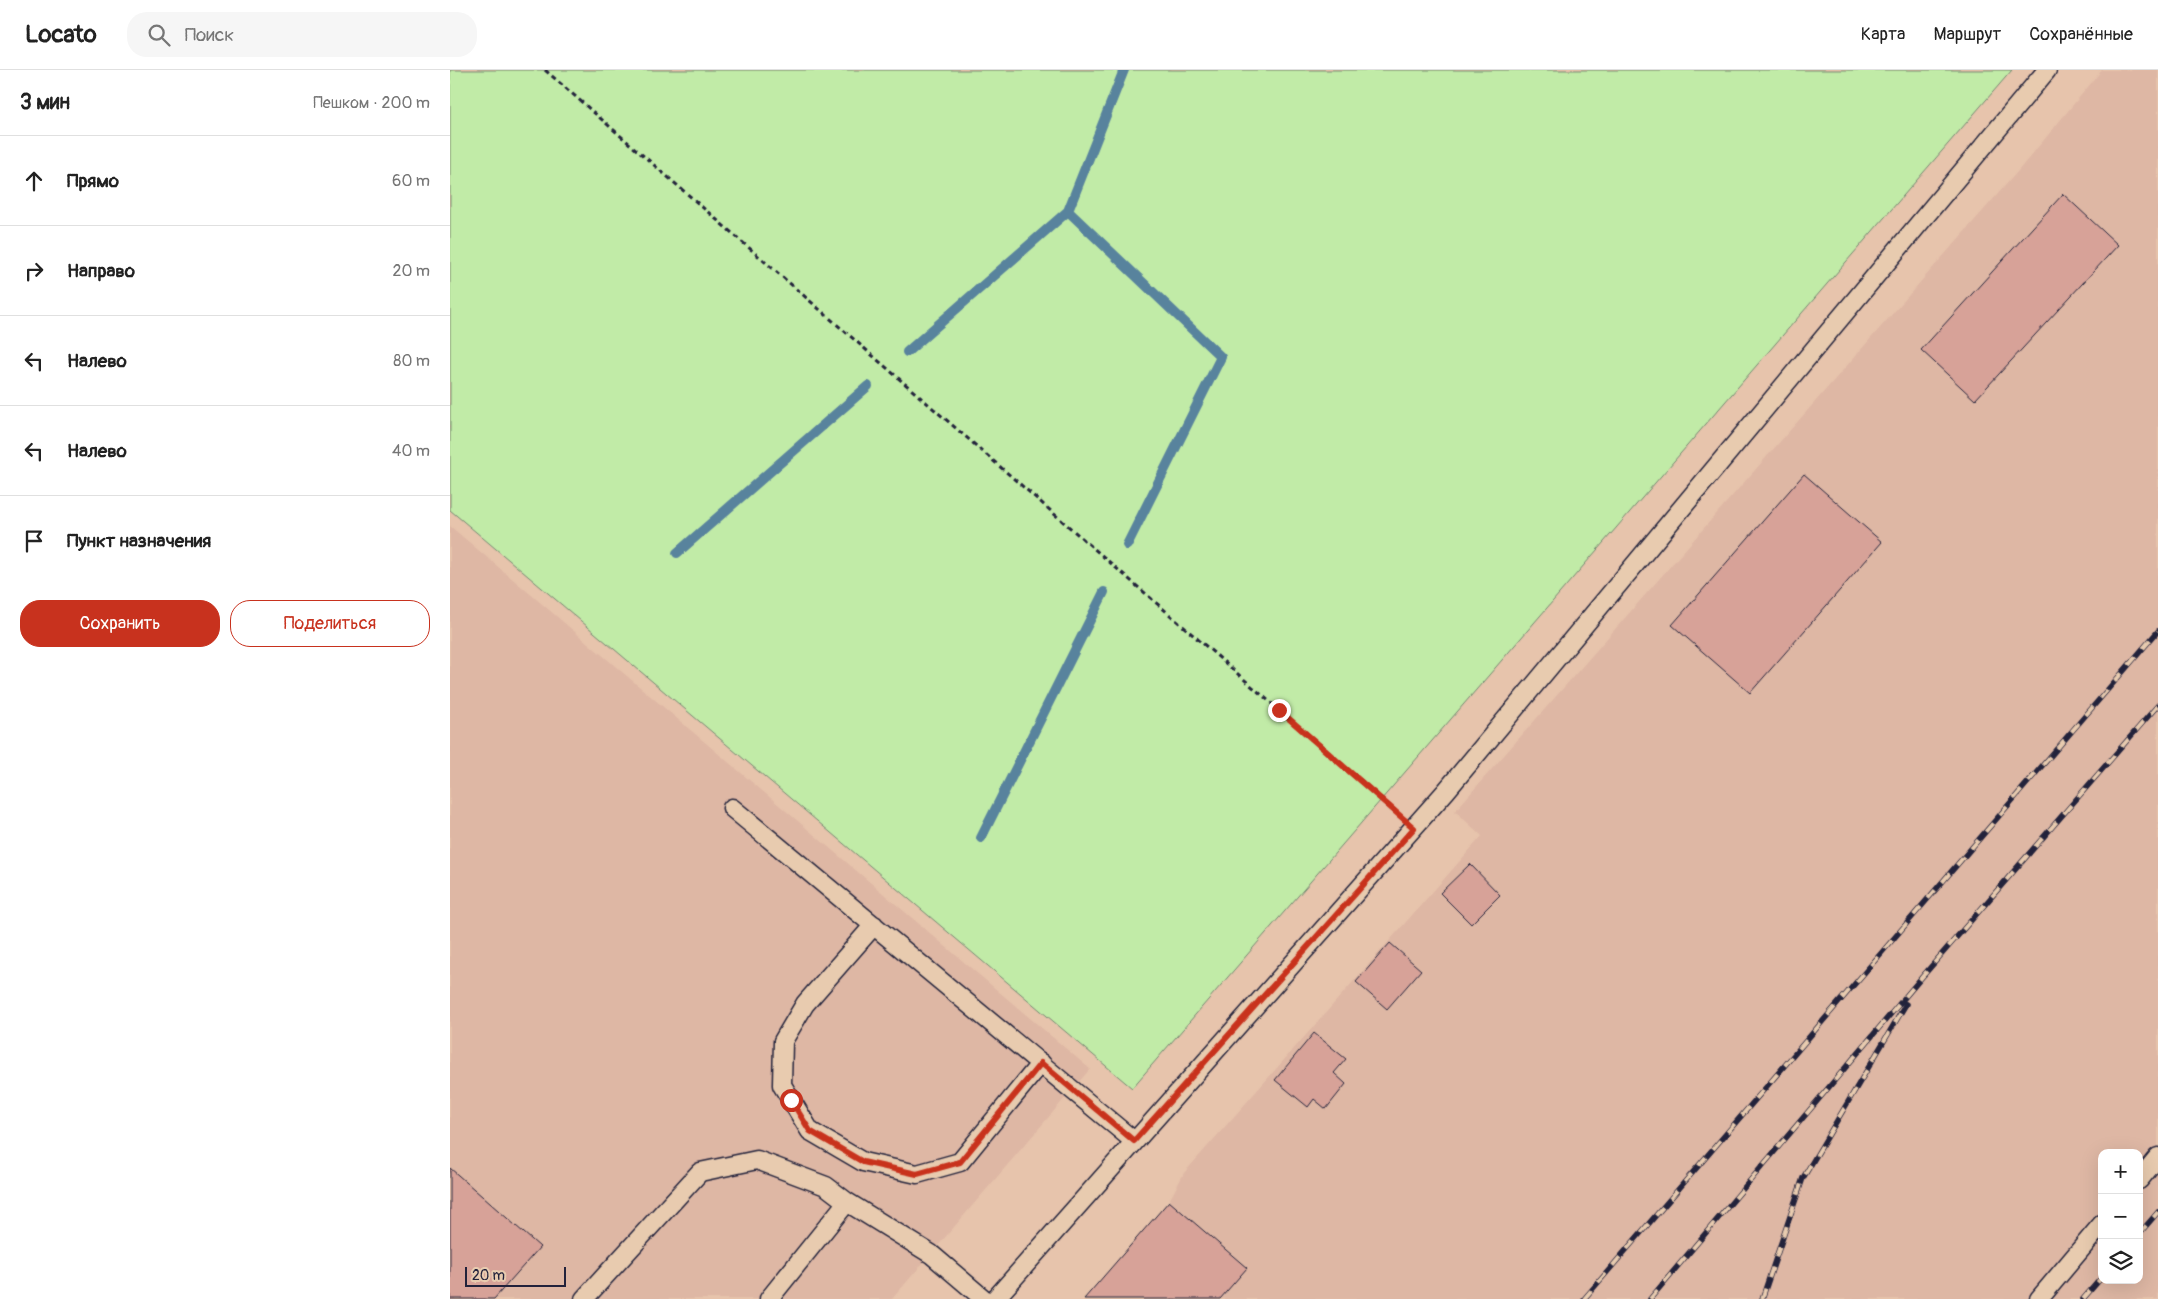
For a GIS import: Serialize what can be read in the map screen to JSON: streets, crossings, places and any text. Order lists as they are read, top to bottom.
{
  "scale_bar": "20 m",
  "page": {
    "header": "Locato",
    "search": "Поиск",
    "nav": ["Карта", "Маршрут", "Сохранённые"],
    "heading": ["3 мин", "Пешком · 200 m"],
    "list": [
      ["Прямо", "60 m"],
      ["Направо", "20 m"],
      ["Налево", "80 m"],
      ["Налево", "40 m"],
      "Пункт назначения"
    ],
    "buttons": ["Сохранить", "Поделиться"],
    "map_buttons": ["+", "−"],
    "scale": "20 m"
  }
}
